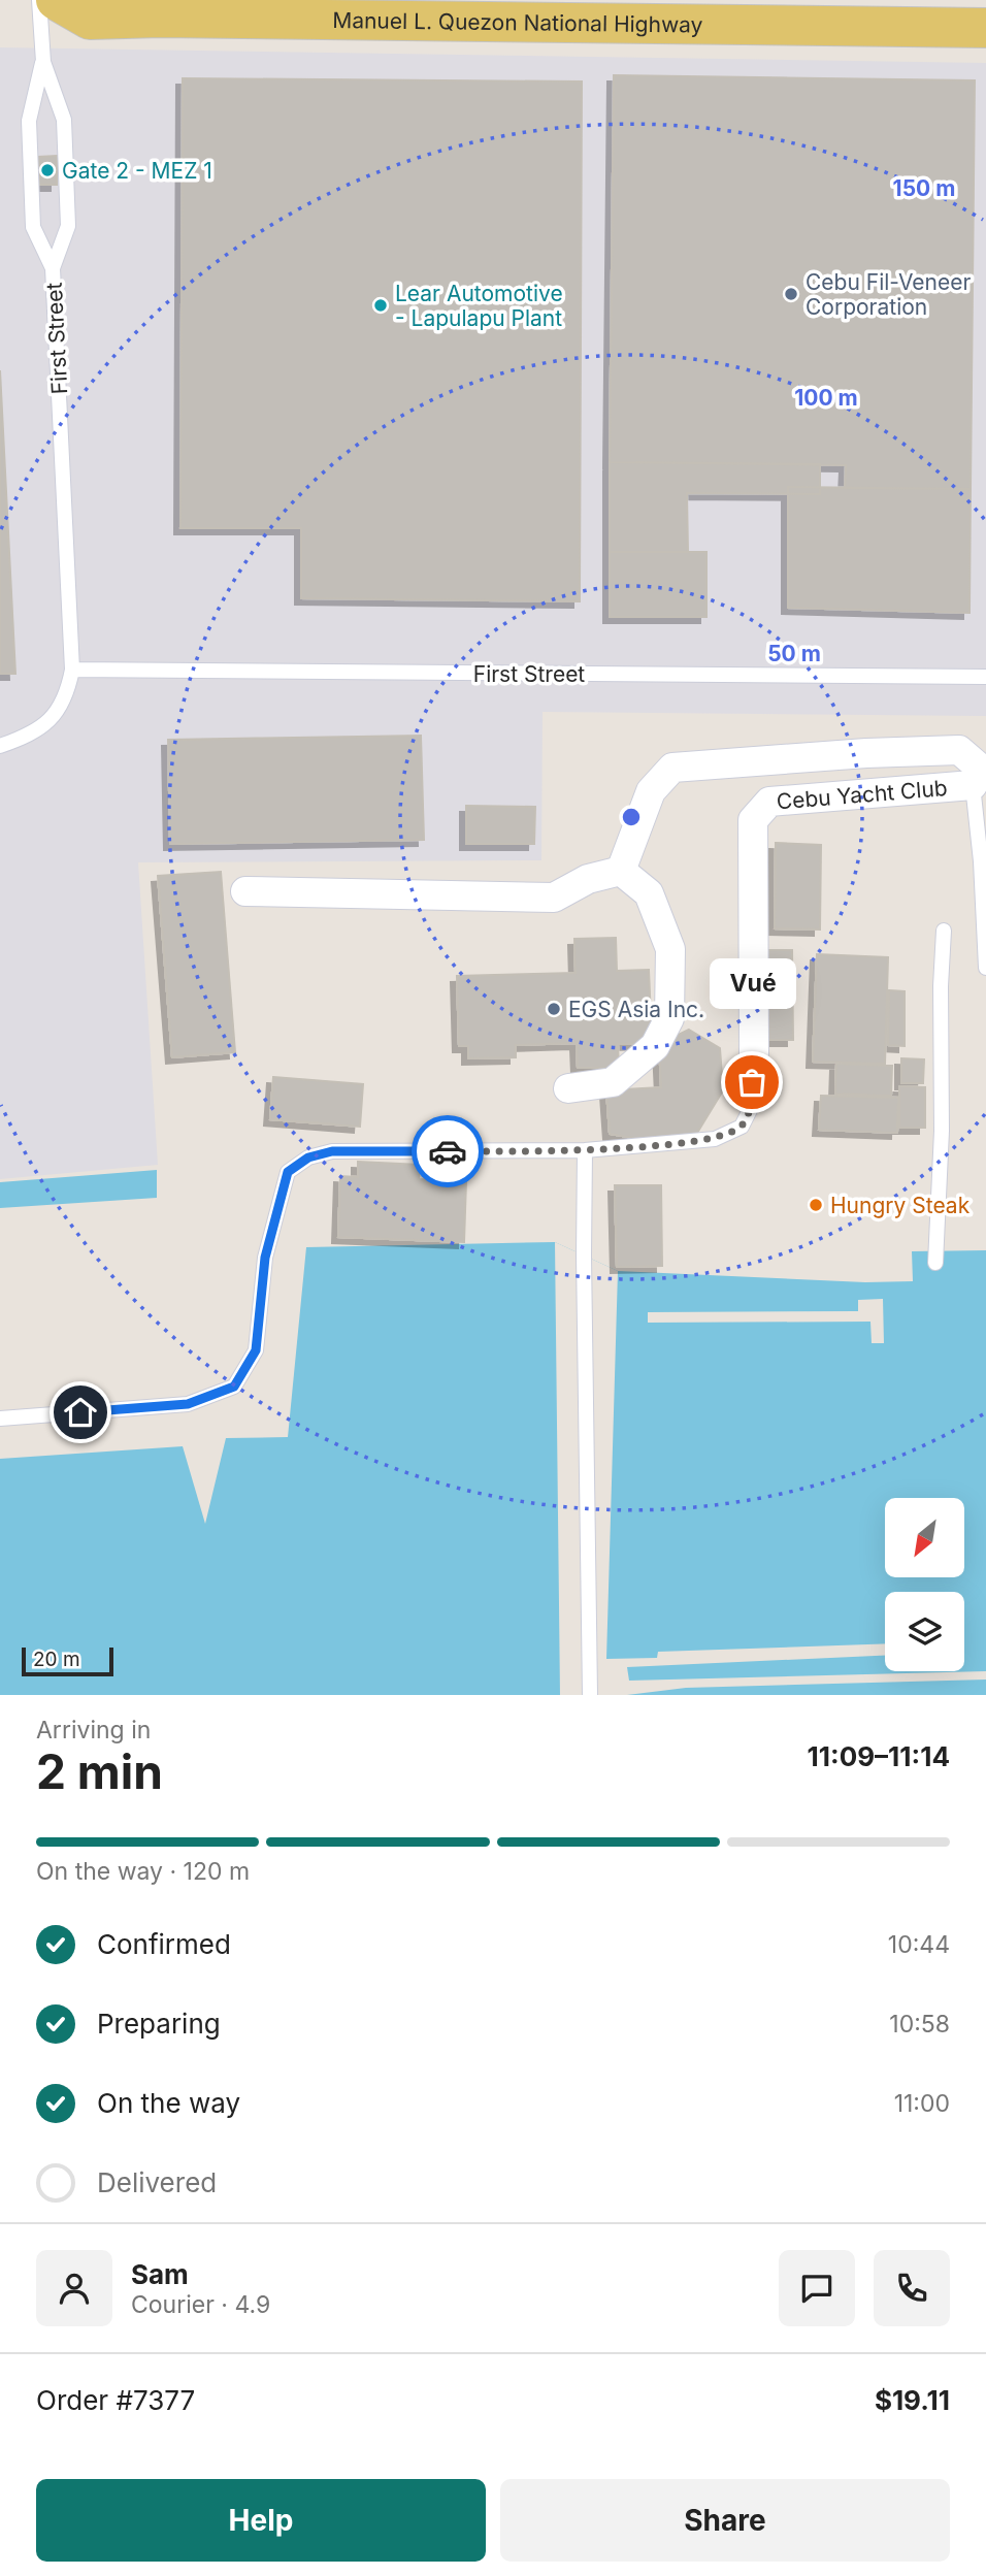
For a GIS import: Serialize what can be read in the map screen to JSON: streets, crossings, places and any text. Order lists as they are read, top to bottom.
{
  "streets": {
    "main road": ["Manuel L. Quezon National Highway"],
    "street": ["Cebu Yacht Club"],
    "lane": ["First Street"]
  },
  "places": [
    "Gate 2 - MEZ 1",
    "Cebu Fil-Veneer Corporation",
    "Lear Automotive - Lapulapu Plant",
    "EGS Asia Inc.",
    "Vué",
    "Hungry Steak"
  ],
  "scale_bar": "20 m",
  "north": "bottom left",
  "page": {
    "bubble": "Vué",
    "scale": "20 m",
    "heading": ["2 min", "Arriving in", "11:09–11:14"],
    "panel": [
      "Sam",
      "Courier · 4.9",
      "Order #7377",
      "$19.11"
    ],
    "bar": "On the way · 120 m",
    "list": [
      ["Confirmed", "10:44"],
      ["Preparing", "10:58"],
      ["On the way", "11:00"],
      "Delivered"
    ],
    "buttons": ["Help", "Share"]
  },
  "rings": ["150 m", "100 m", "50 m"]
}
